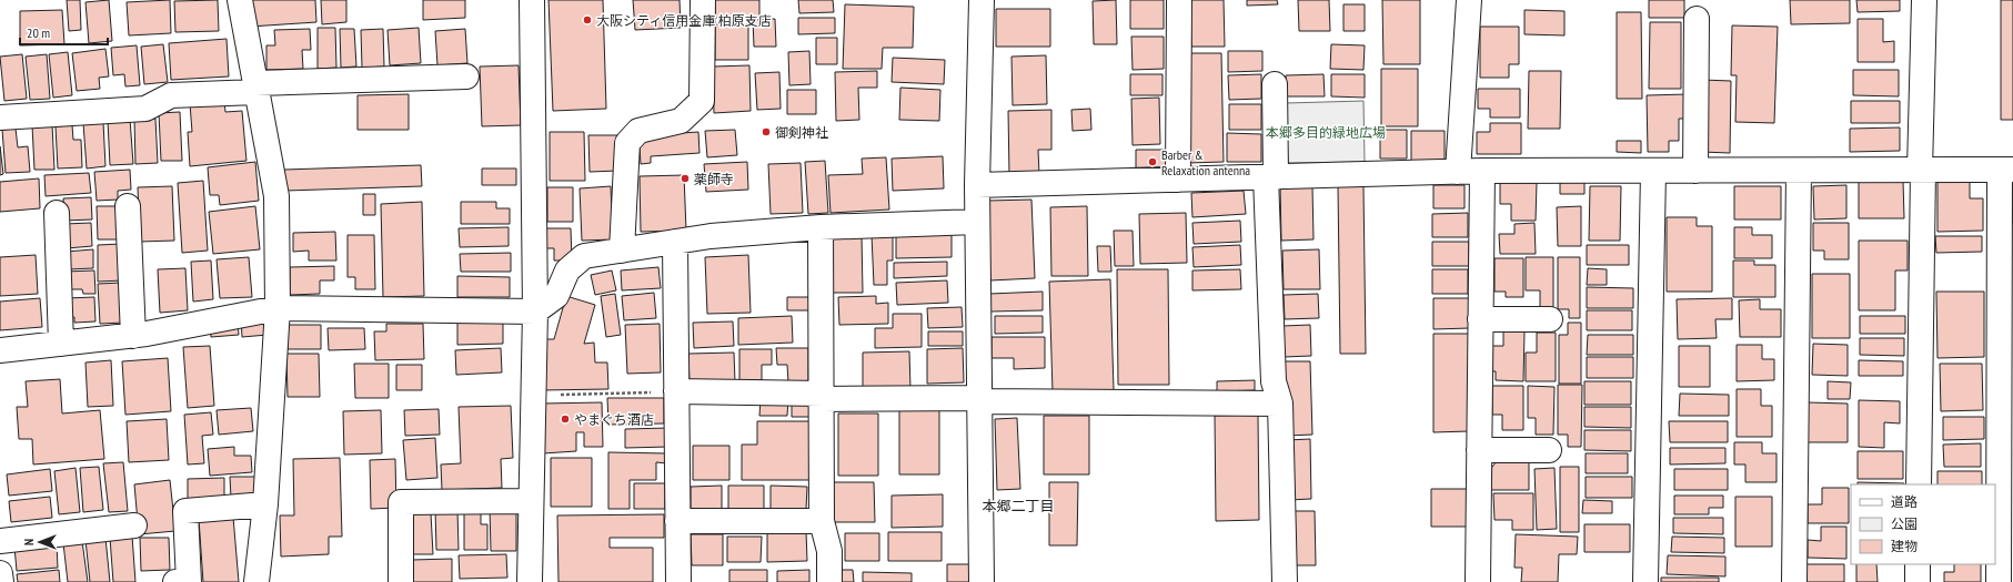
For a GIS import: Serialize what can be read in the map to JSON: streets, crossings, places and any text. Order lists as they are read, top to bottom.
{
  "districts": ["本郷二丁目"],
  "parks": ["本郷多目的緑地広場"],
  "places": [
    "大阪シティ信用金庫 柏原支店",
    "御剣神社",
    "Barber & Relaxation antenna",
    "薬師寺",
    "やまぐち酒店"
  ],
  "legend": ["道路", "公園", "建物"],
  "scale_bar": "20 m",
  "north": "left"
}
